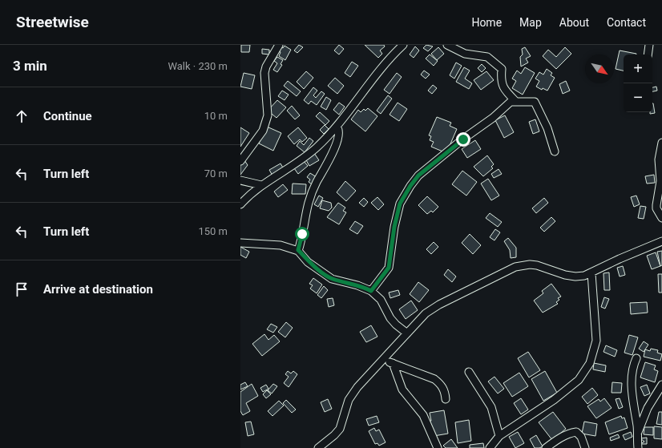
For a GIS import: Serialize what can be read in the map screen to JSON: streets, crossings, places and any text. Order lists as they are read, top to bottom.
{
  "north": "bottom right",
  "page": {
    "header": "Streetwise",
    "nav": [
      "Home",
      "Map",
      "About",
      "Contact"
    ],
    "heading": ["3 min", "Walk · 230 m"],
    "map_buttons": ["+", "−"],
    "list": [
      ["Continue", "10 m"],
      ["Turn left", "70 m"],
      ["Turn left", "150 m"],
      "Arrive at destination"
    ]
  }
}
